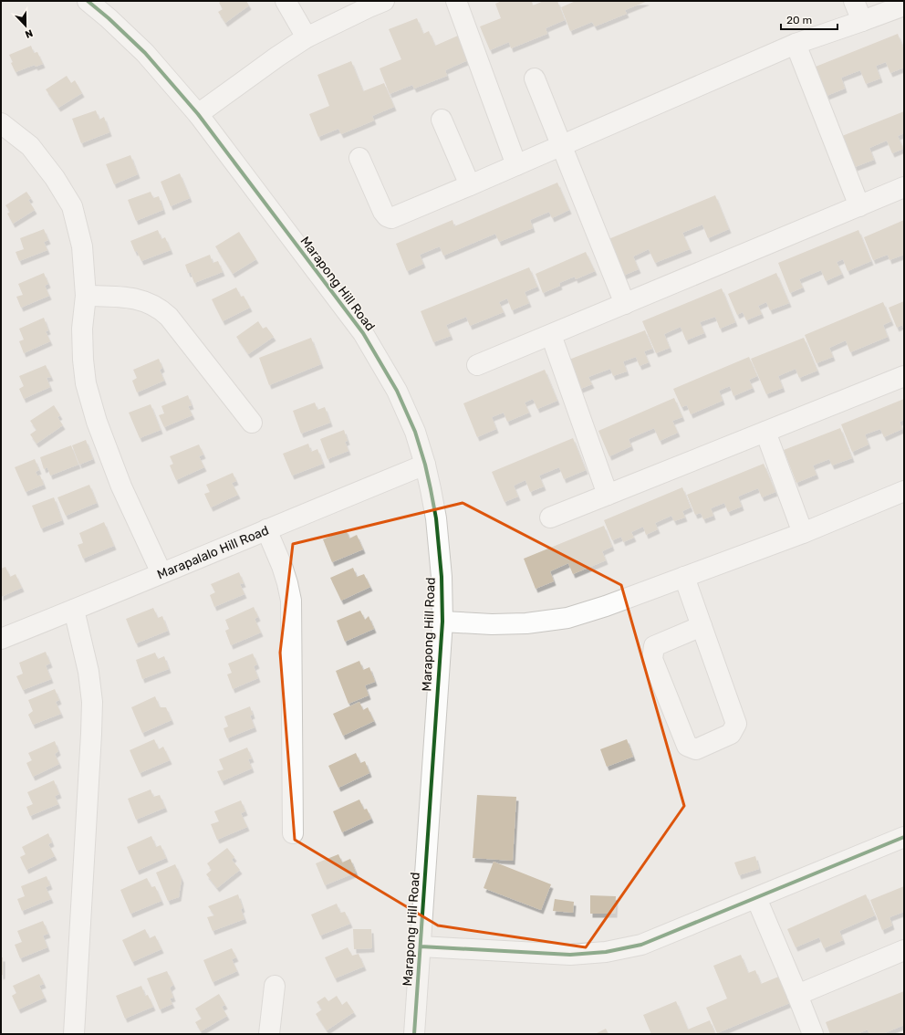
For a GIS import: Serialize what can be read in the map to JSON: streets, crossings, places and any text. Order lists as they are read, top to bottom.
{
  "streets": {
    "street": ["Marapong Hill Road", "Marapalalo Hill Road"]
  },
  "crossings": [
    ["Marapong Hill Road", "Marapalalo Hill Road"]
  ],
  "scale_bar": "20 m",
  "north": "bottom"
}
